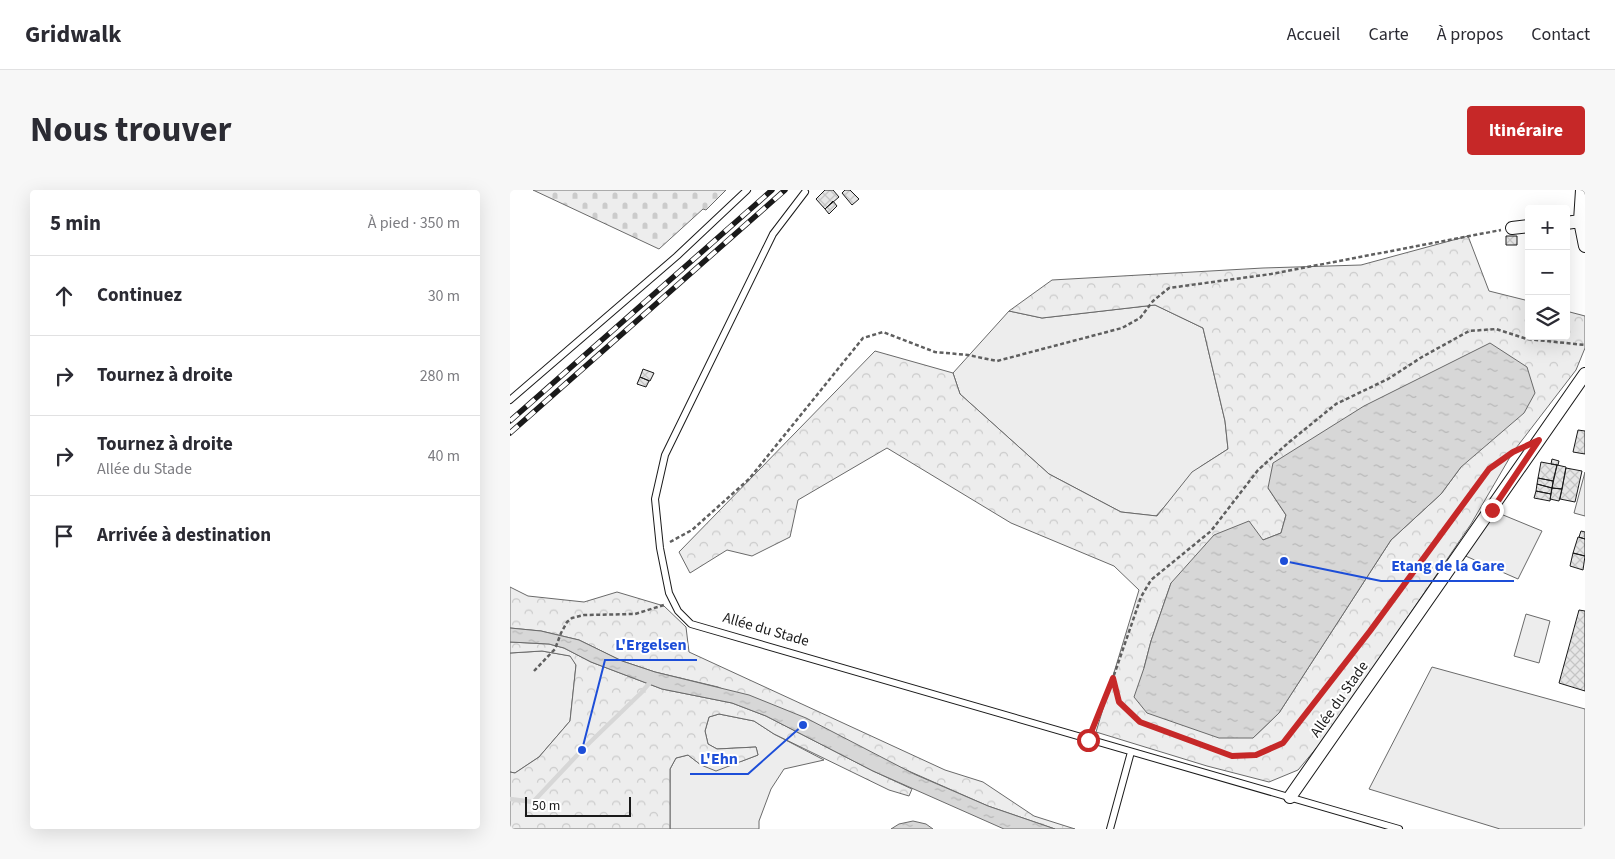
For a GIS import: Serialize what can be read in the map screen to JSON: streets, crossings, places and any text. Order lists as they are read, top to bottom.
{
  "streets": {
    "street": ["Allée du Stade"]
  },
  "places": ["Etang de la Gare", "L'Ehn", "L'Ergelsen"],
  "scale_bar": "50 m",
  "page": {
    "header": "Gridwalk",
    "nav": [
      "Accueil",
      "Carte",
      "À propos",
      "Contact"
    ],
    "title": "Nous trouver",
    "buttons": "Itinéraire",
    "heading": ["5 min", "À pied · 350 m"],
    "map_buttons": ["+", "−"],
    "list": [
      ["Continuez", "30 m"],
      ["Tournez à droite", "280 m"],
      ["Tournez à droite", "Allée du Stade", "40 m"],
      "Arrivée à destination"
    ],
    "scale": "50 m"
  }
}
